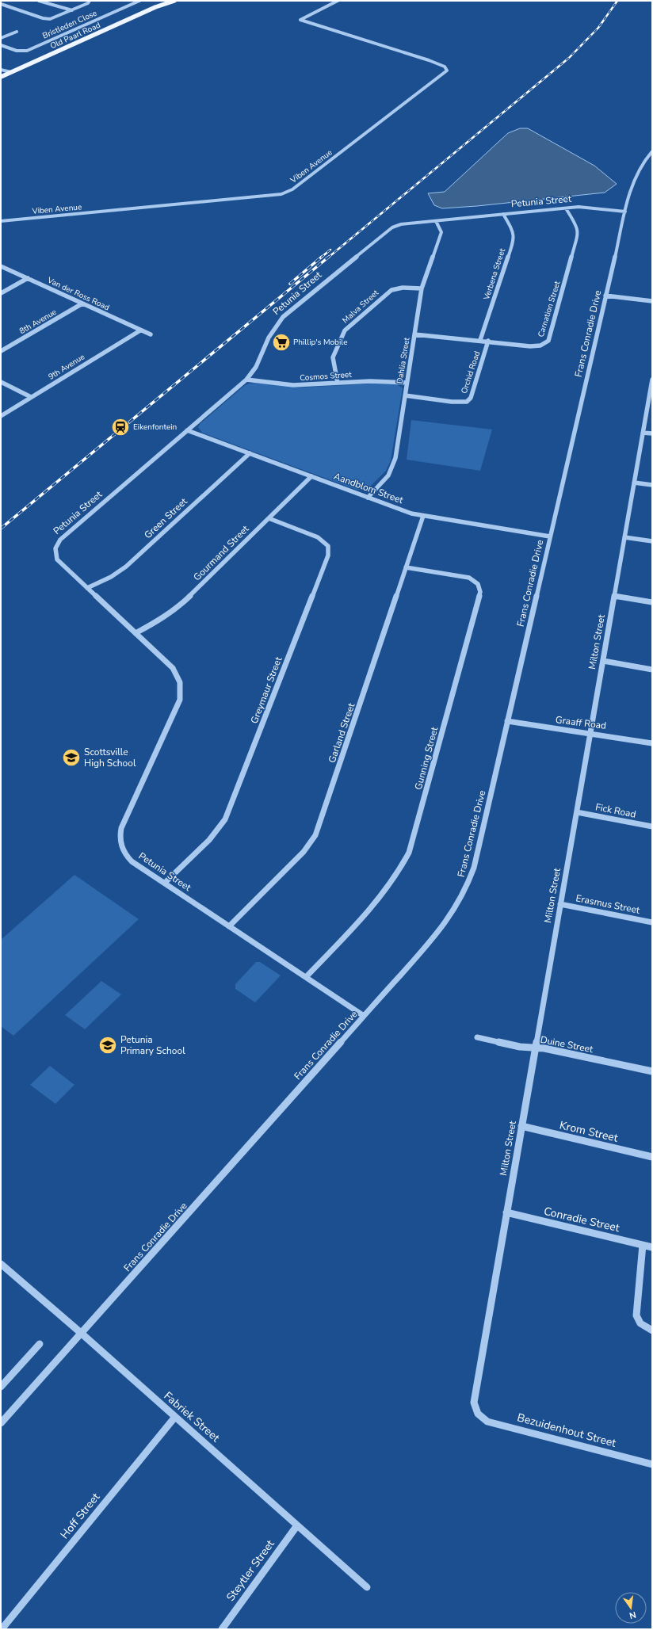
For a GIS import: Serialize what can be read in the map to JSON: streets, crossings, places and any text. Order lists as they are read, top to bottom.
{
  "streets": {
    "main road": ["Old Paarl Road"],
    "street": [
      "Bristleden Close",
      "Viben Avenue",
      "Petunia Street",
      "Verbena Street",
      "Van der Ross Road",
      "Malva Street",
      "Carnation Street",
      "8th Avenue",
      "Frans Conradie Drive",
      "Dahlia Street",
      "9th Avenue",
      "Orchid Road",
      "Cosmos Street",
      "Aandblom Street",
      "Green Street",
      "Gourmand Street",
      "Milton Street",
      "Greymaur Street",
      "Graaff Road",
      "Garland Street",
      "Gunning Street",
      "Fick Road",
      "Erasmus Street",
      "Duine Street",
      "Krom Street",
      "Conradie Street",
      "Fabriek Street",
      "Bezuidenhout Street",
      "Hoff Street",
      "Steytler Street"
    ]
  },
  "crossings": [
    ["Petunia Street", "Verbena Street"],
    ["Petunia Street", "Carnation Street"],
    ["Petunia Street", "Frans Conradie Drive"],
    ["Petunia Street", "Dahlia Street"],
    ["Petunia Street", "Cosmos Street"],
    ["Petunia Street", "Aandblom Street"],
    ["Petunia Street", "Green Street"],
    ["Petunia Street", "Gourmand Street"],
    ["Petunia Street", "Greymaur Street"],
    ["Petunia Street", "Garland Street"],
    ["Petunia Street", "Gunning Street"],
    ["Verbena Street", "Carnation Street"],
    ["Van der Ross Road", "8th Avenue"],
    ["Van der Ross Road", "9th Avenue"],
    ["Malva Street", "Dahlia Street"],
    ["Malva Street", "Cosmos Street"],
    ["Carnation Street", "Dahlia Street"],
    ["Carnation Street", "Orchid Road"],
    ["Frans Conradie Drive", "Aandblom Street"],
    ["Frans Conradie Drive", "Graaff Road"],
    ["Frans Conradie Drive", "Fabriek Street"],
    ["Dahlia Street", "Orchid Road"],
    ["Dahlia Street", "Cosmos Street"],
    ["Dahlia Street", "Aandblom Street"],
    ["Aandblom Street", "Green Street"],
    ["Aandblom Street", "Gourmand Street"],
    ["Aandblom Street", "Garland Street"],
    ["Gourmand Street", "Greymaur Street"],
    ["Milton Street", "Graaff Road"],
    ["Milton Street", "Fick Road"],
    ["Milton Street", "Erasmus Street"],
    ["Milton Street", "Duine Street"],
    ["Milton Street", "Krom Street"],
    ["Milton Street", "Conradie Street"],
    ["Milton Street", "Bezuidenhout Street"],
    ["Garland Street", "Gunning Street"],
    ["Fabriek Street", "Hoff Street"],
    ["Fabriek Street", "Steytler Street"]
  ],
  "places": {
    "supermarket": ["Phillip's Mobile"],
    "station": ["Eikenfontein"],
    "school or university": ["Scottsville High School", "Petunia Primary School"]
  },
  "north": "bottom"
}
